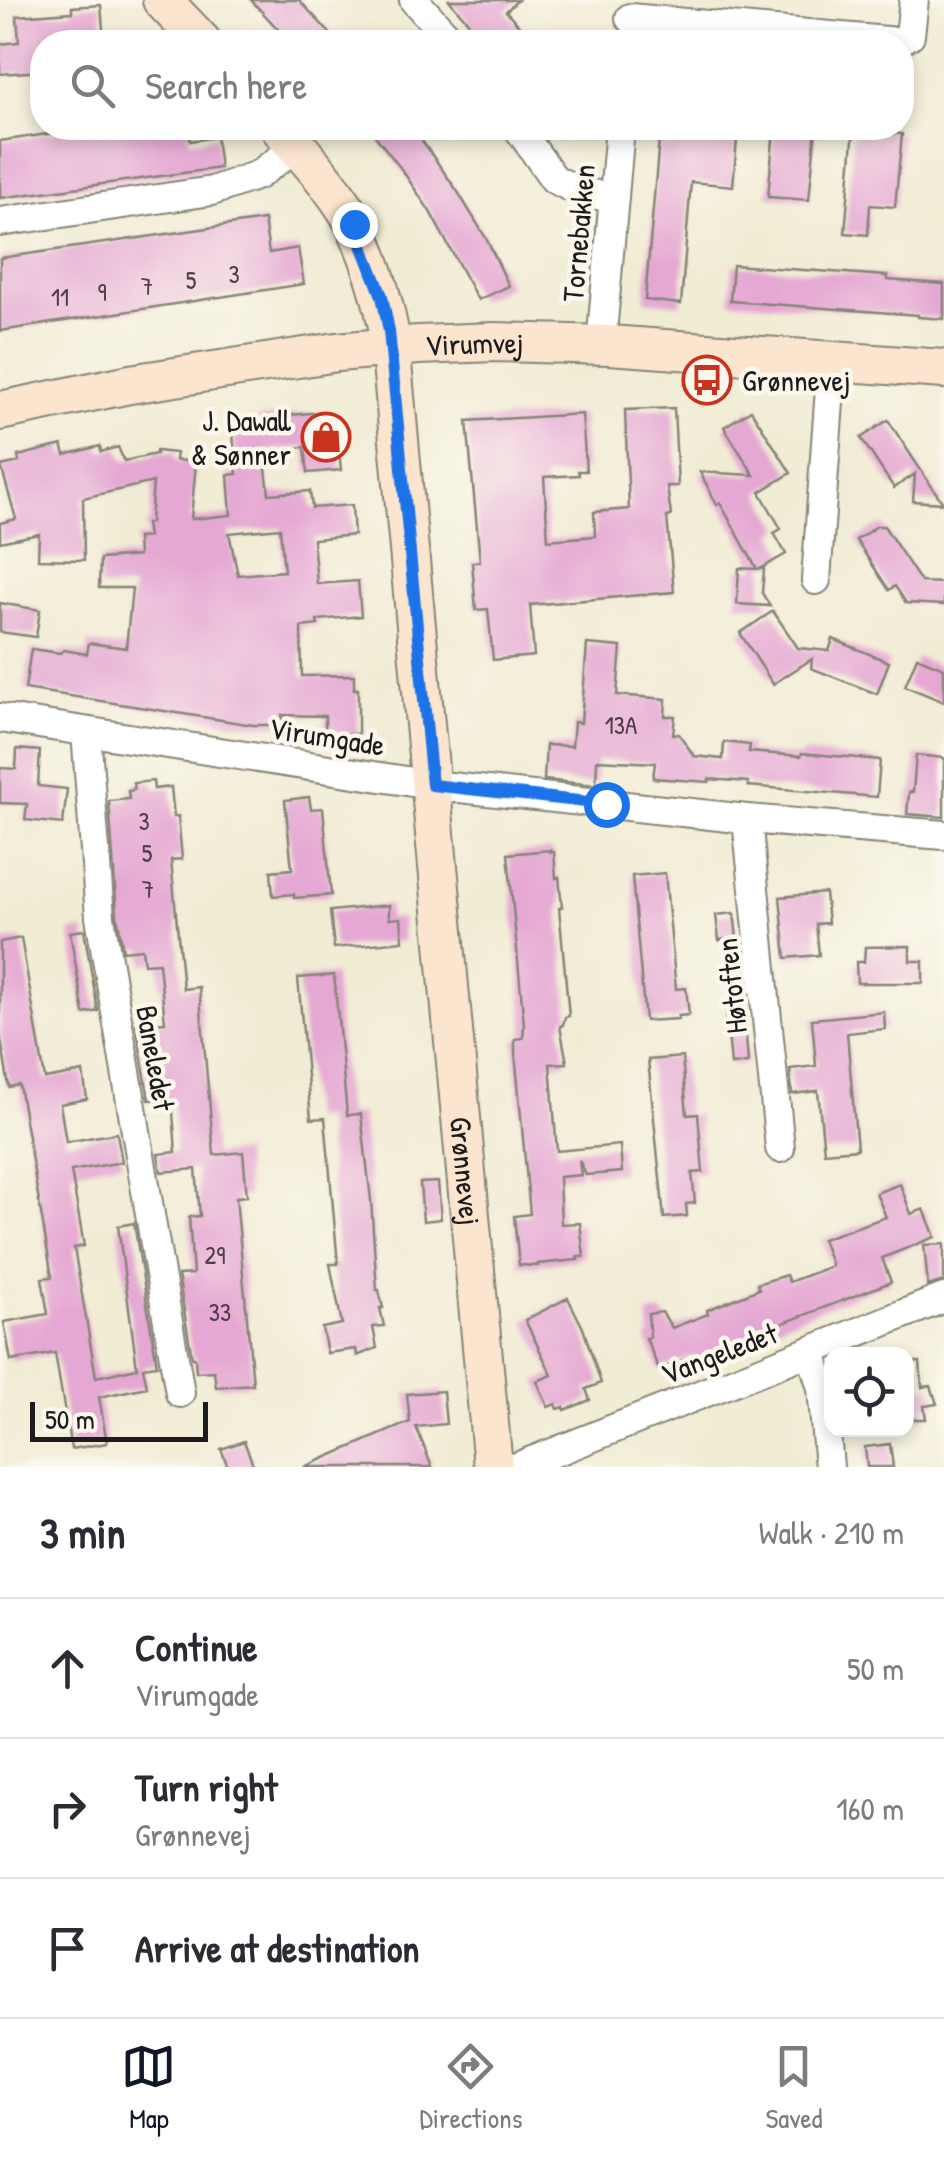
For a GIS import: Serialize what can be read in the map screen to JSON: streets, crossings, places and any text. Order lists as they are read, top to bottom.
{
  "streets": {
    "street": [
      "Tornebakken",
      "Virumvej",
      "Virumgade",
      "Høtoften",
      "Baneledet",
      "Grønnevej",
      "Vangeledet"
    ]
  },
  "crossings": [
    ["Tornebakken", "Virumvej"],
    ["Virumvej", "Grønnevej"],
    ["Virumgade", "Høtoften"],
    ["Virumgade", "Baneledet"],
    ["Virumgade", "Grønnevej"]
  ],
  "places": {
    "bus stop": ["Grønnevej"],
    "shop": ["J. Dawall & Sønner"]
  },
  "house_numbers": [
    "3",
    "5",
    "7",
    "9",
    "11",
    "13A",
    "3",
    "5",
    "7",
    "29",
    "33"
  ],
  "scale_bar": "50 m",
  "page": {
    "search": "Search here",
    "scale": "50 m",
    "heading": ["3 min", "Walk · 210 m"],
    "list": [
      ["Continue", "Virumgade", "50 m"],
      ["Turn right", "Grønnevej", "160 m"],
      "Arrive at destination"
    ],
    "nav": ["Map", "Directions", "Saved"]
  }
}
